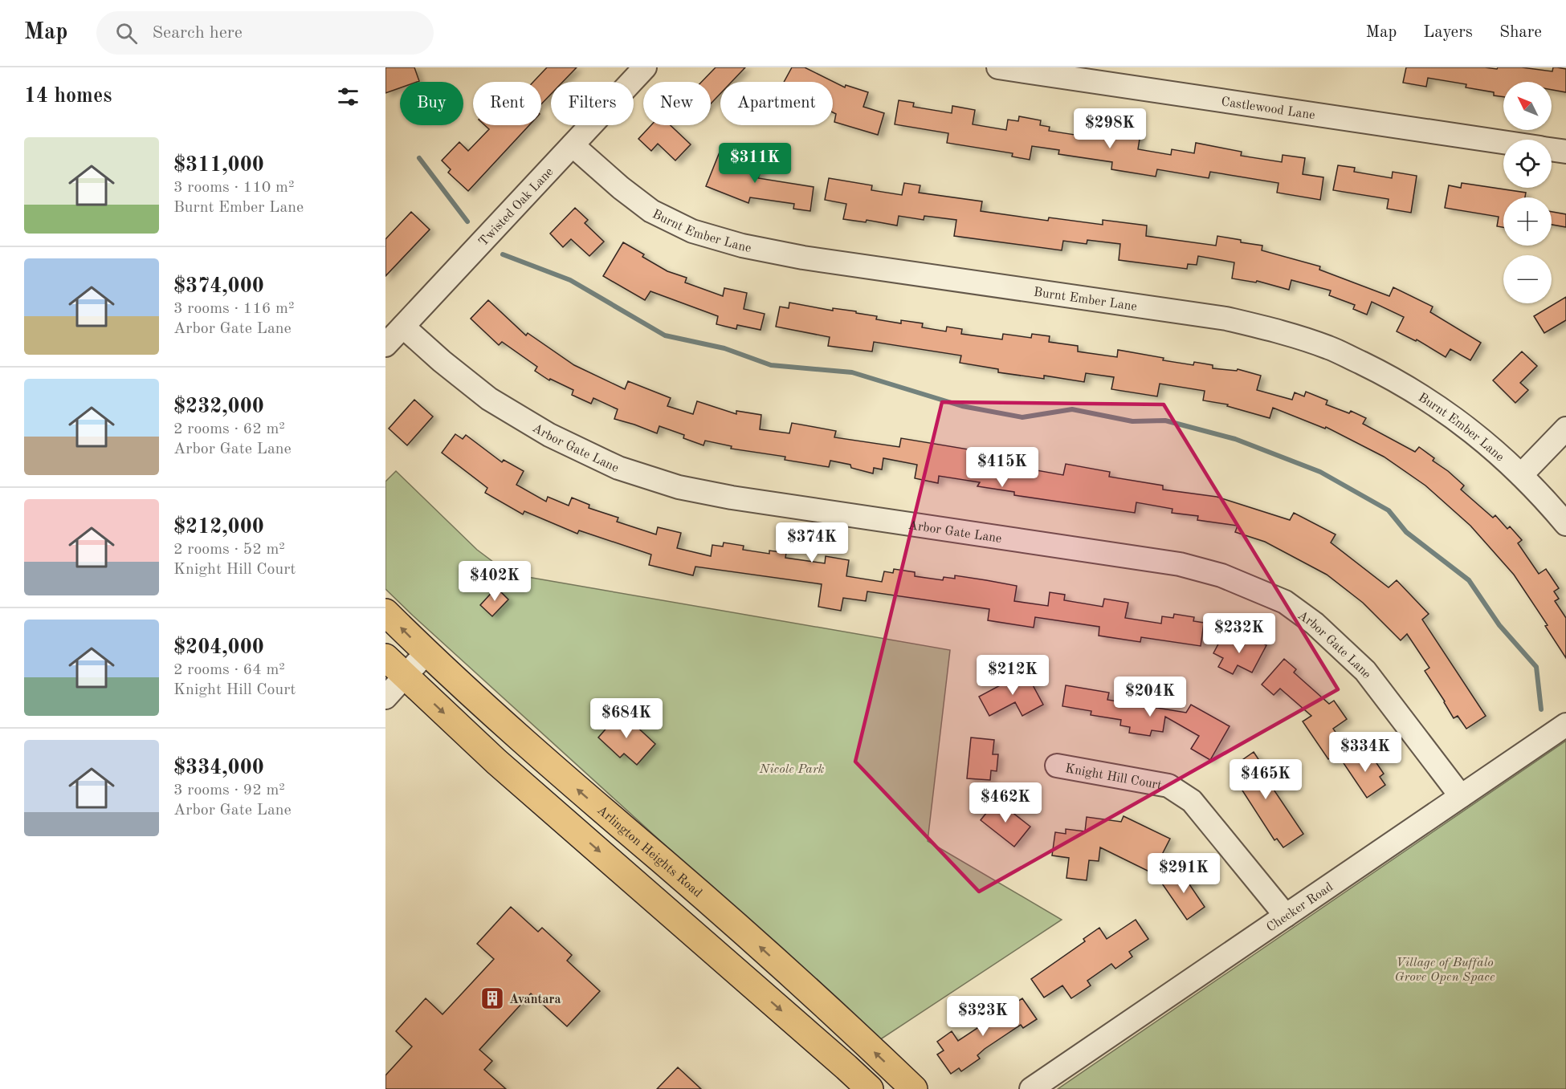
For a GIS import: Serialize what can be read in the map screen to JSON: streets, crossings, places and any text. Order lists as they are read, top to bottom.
{
  "streets": {
    "main road": ["Arlington Heights Road"],
    "street": [
      "Castlewood Lane",
      "Twisted Oak Lane",
      "Burnt Ember Lane",
      "Arbor Gate Lane",
      "Knight Hill Court",
      "Checker Road"
    ]
  },
  "crossings": [
    ["Twisted Oak Lane", "Burnt Ember Lane"],
    ["Twisted Oak Lane", "Arbor Gate Lane"],
    ["Arbor Gate Lane", "Checker Road"],
    ["Knight Hill Court", "Checker Road"]
  ],
  "parks": ["Nicole Park", "Village of Buffalo Grove Open Space"],
  "places": {
    "building": ["Avantara"]
  },
  "north": "top left",
  "page": {
    "header": "Map",
    "search": "Search here",
    "nav": ["Map", "Layers", "Share"],
    "heading": "14 homes",
    "map_buttons": ["+", "−"],
    "chip": [
      "Buy",
      "Rent",
      "Filters",
      "New",
      "Apartment"
    ],
    "price": [
      "$298K",
      "$311K",
      "$415K",
      "$374K",
      "$402K",
      "$232K",
      "$212K",
      "$204K",
      "$684K",
      "$334K",
      "$465K",
      "$462K",
      "$291K",
      "$323K"
    ],
    "list": [
      {
        "name": "$311,000",
        "note": "3 rooms · 110 m² · Burnt Ember Lane"
      },
      {
        "name": "$374,000",
        "note": "3 rooms · 116 m² · Arbor Gate Lane"
      },
      {
        "name": "$232,000",
        "note": "2 rooms · 62 m² · Arbor Gate Lane"
      },
      {
        "name": "$212,000",
        "note": "2 rooms · 52 m² · Knight Hill Court"
      },
      {
        "name": "$204,000",
        "note": "2 rooms · 64 m² · Knight Hill Court"
      },
      {
        "name": "$334,000",
        "note": "3 rooms · 92 m² · Arbor Gate Lane"
      }
    ]
  }
}
